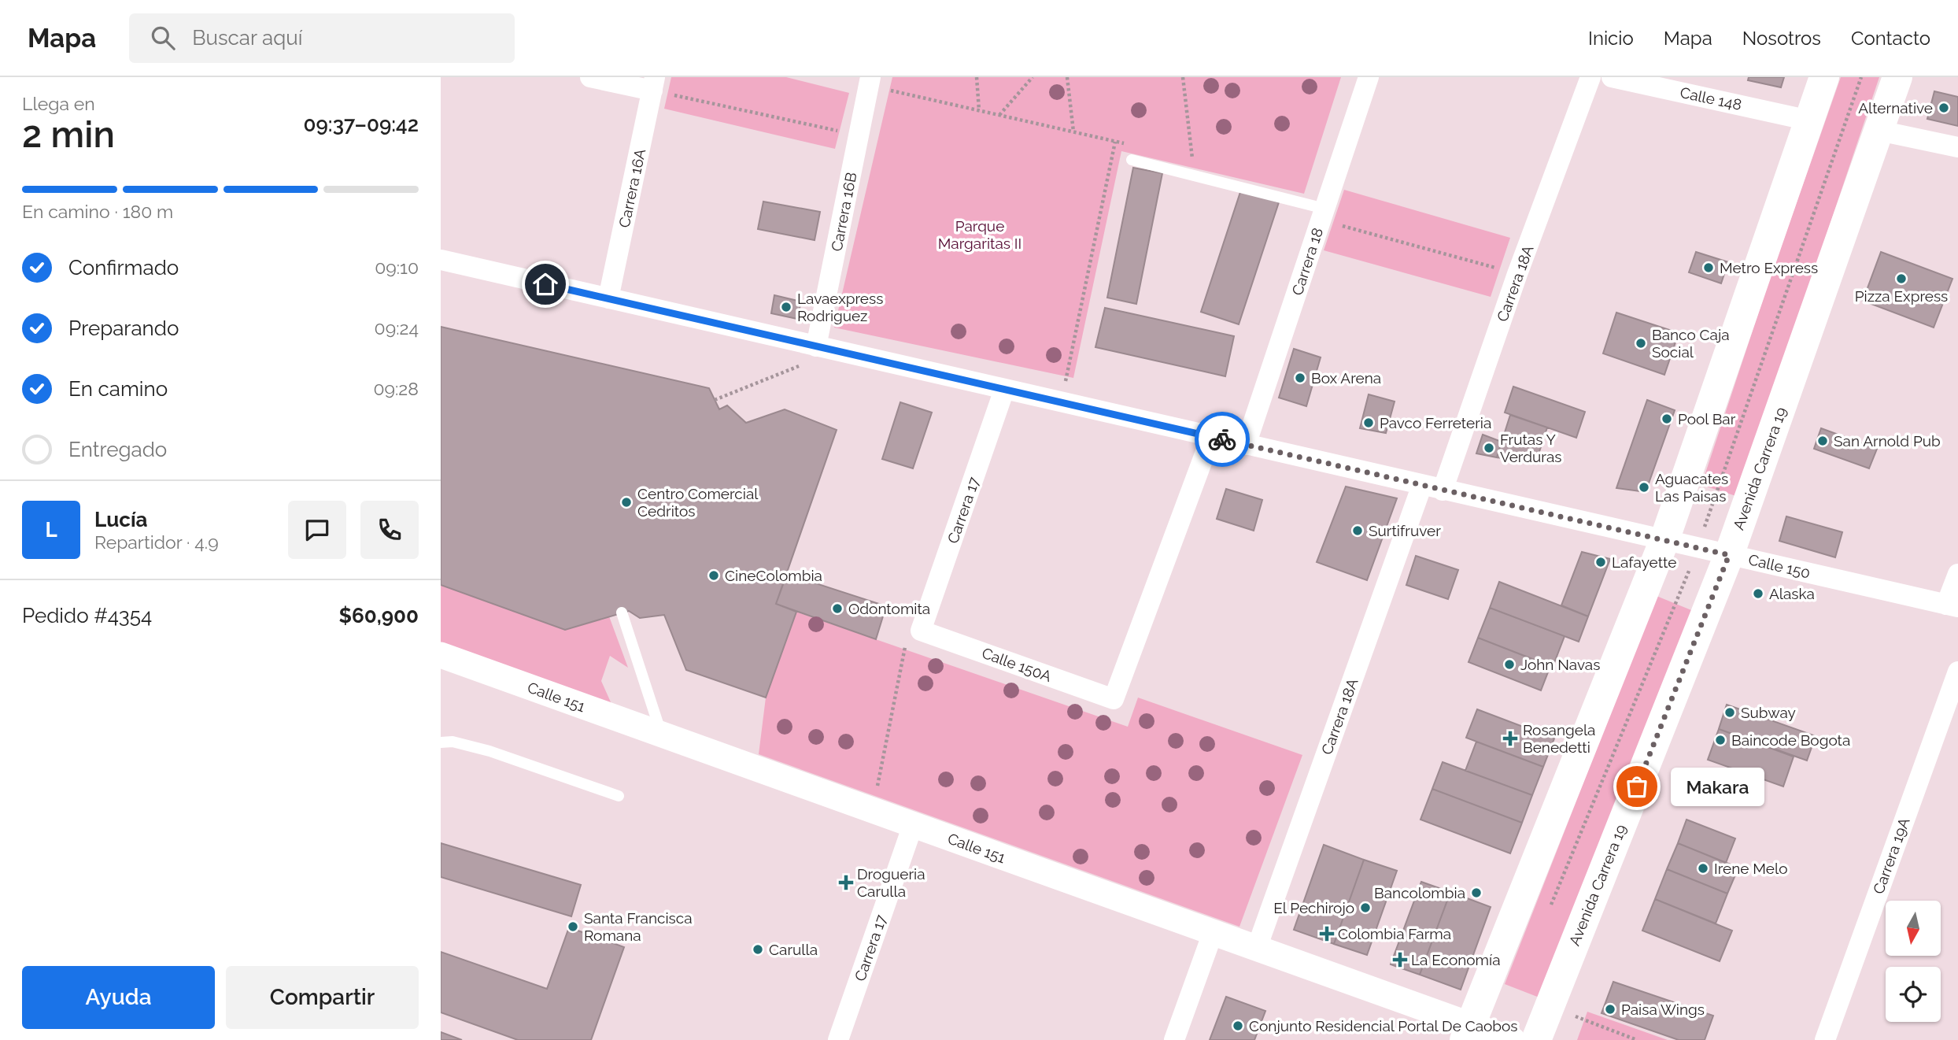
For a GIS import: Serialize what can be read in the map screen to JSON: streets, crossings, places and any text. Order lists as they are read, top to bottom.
{
  "streets": {
    "main road": ["Avenida Carrera 19"],
    "street": [
      "Calle 148",
      "Carrera 16A",
      "Carrera 16B",
      "Carrera 18",
      "Carrera 18A",
      "Carrera 17",
      "Calle 150",
      "Calle 150A",
      "Calle 151",
      "Carrera 19A"
    ]
  },
  "crossings": [
    ["Carrera 16A", "Calle 150"],
    ["Carrera 16B", "Calle 150"],
    ["Carrera 18", "Calle 150"],
    ["Carrera 18A", "Calle 150"],
    ["Carrera 18A", "Calle 151"],
    ["Avenida Carrera 19", "Calle 150"],
    ["Carrera 17", "Calle 150"],
    ["Carrera 17", "Calle 150A"],
    ["Carrera 17", "Calle 151"],
    ["Calle 150", "Calle 150A"]
  ],
  "parks": ["Parque Margaritas II"],
  "places": {
    "other": [
      "Alternative",
      "Metro Express",
      "Pizza Express",
      "Lavaexpress Rodriguez",
      "Banco Caja Social",
      "Box Arena",
      "Pool Bar",
      "Pavco Ferreteria",
      "San Arnold Pub",
      "Frutas Y Verduras",
      "Aguacates Las Paisas",
      "Centro Comercial Cedritos",
      "Surtifruver",
      "Lafayette",
      "CineColombia",
      "Alaska",
      "Odontomita",
      "John Navas",
      "Subway",
      "Baincode Bogota",
      "Makara",
      "Irene Melo",
      "Bancolombia",
      "El Pechirojo",
      "Santa Francisca Romana",
      "Carulla",
      "Paisa Wings",
      "Conjunto Residencial Portal De Caobos"
    ],
    "health": [
      "Rosangela Benedetti",
      "Drogueria Carulla",
      "Colombia Farma",
      "La Economía"
    ]
  },
  "north": "bottom",
  "page": {
    "header": "Mapa",
    "search": "Buscar aquí",
    "nav": [
      "Inicio",
      "Mapa",
      "Nosotros",
      "Contacto"
    ],
    "heading": ["2 min", "Llega en", "09:37–09:42"],
    "panel": [
      "Lucía",
      "Repartidor · 4.9",
      "Pedido #4354",
      "$60,900"
    ],
    "bar": "En camino · 180 m",
    "list": [
      ["Confirmado", "09:10"],
      ["Preparando", "09:24"],
      ["En camino", "09:28"],
      "Entregado"
    ],
    "round": "L",
    "bubble": "Makara",
    "buttons": ["Ayuda", "Compartir"]
  }
}
